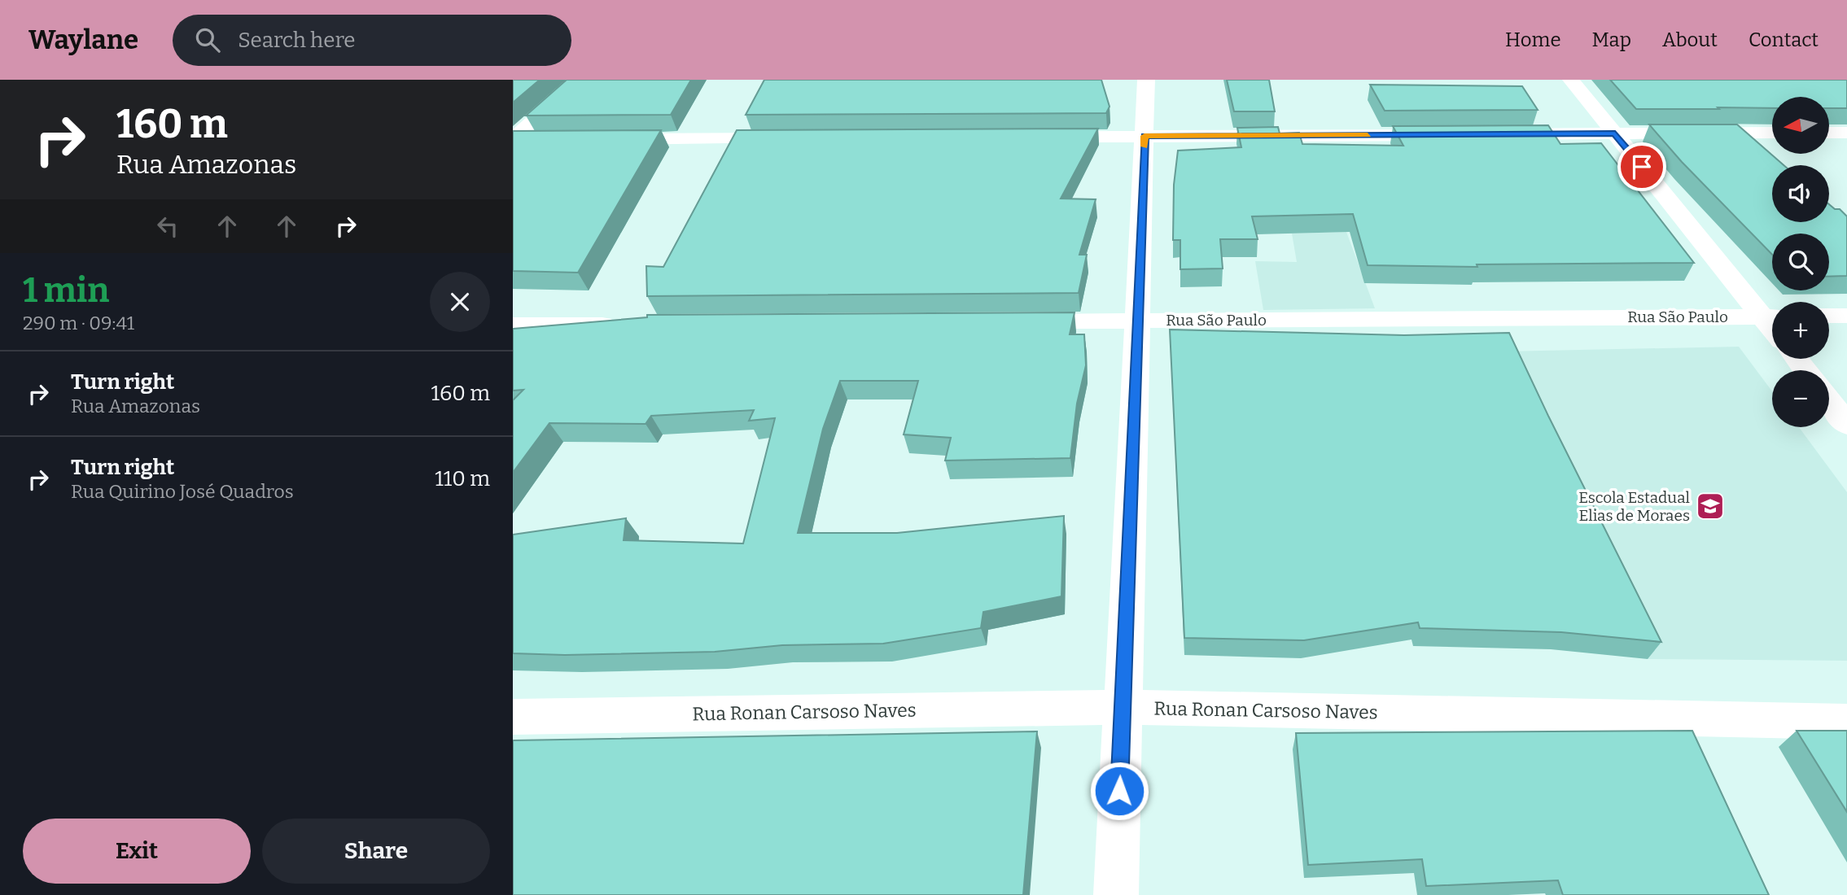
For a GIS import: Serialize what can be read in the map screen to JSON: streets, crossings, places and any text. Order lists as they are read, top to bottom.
{
  "streets": {
    "street": ["Rua São Paulo", "Rua Ronan Carsoso Naves"]
  },
  "places": {
    "school or university": ["Escola Estadual Elias de Moraes"]
  },
  "north": "left",
  "page": {
    "header": "Waylane",
    "search": "Search here",
    "nav": [
      "Home",
      "Map",
      "About",
      "Contact"
    ],
    "turn": ["160 m", "Rua Amazonas"],
    "map_buttons": ["+", "−"],
    "heading": ["1 min", "290 m · 09:41"],
    "list": [
      {
        "name": "Turn right",
        "note": "Rua Amazonas",
        "value": "160 m"
      },
      {
        "name": "Turn right",
        "note": "Rua Quirino José Quadros",
        "value": "110 m"
      }
    ],
    "buttons": ["Exit", "Share"]
  }
}
